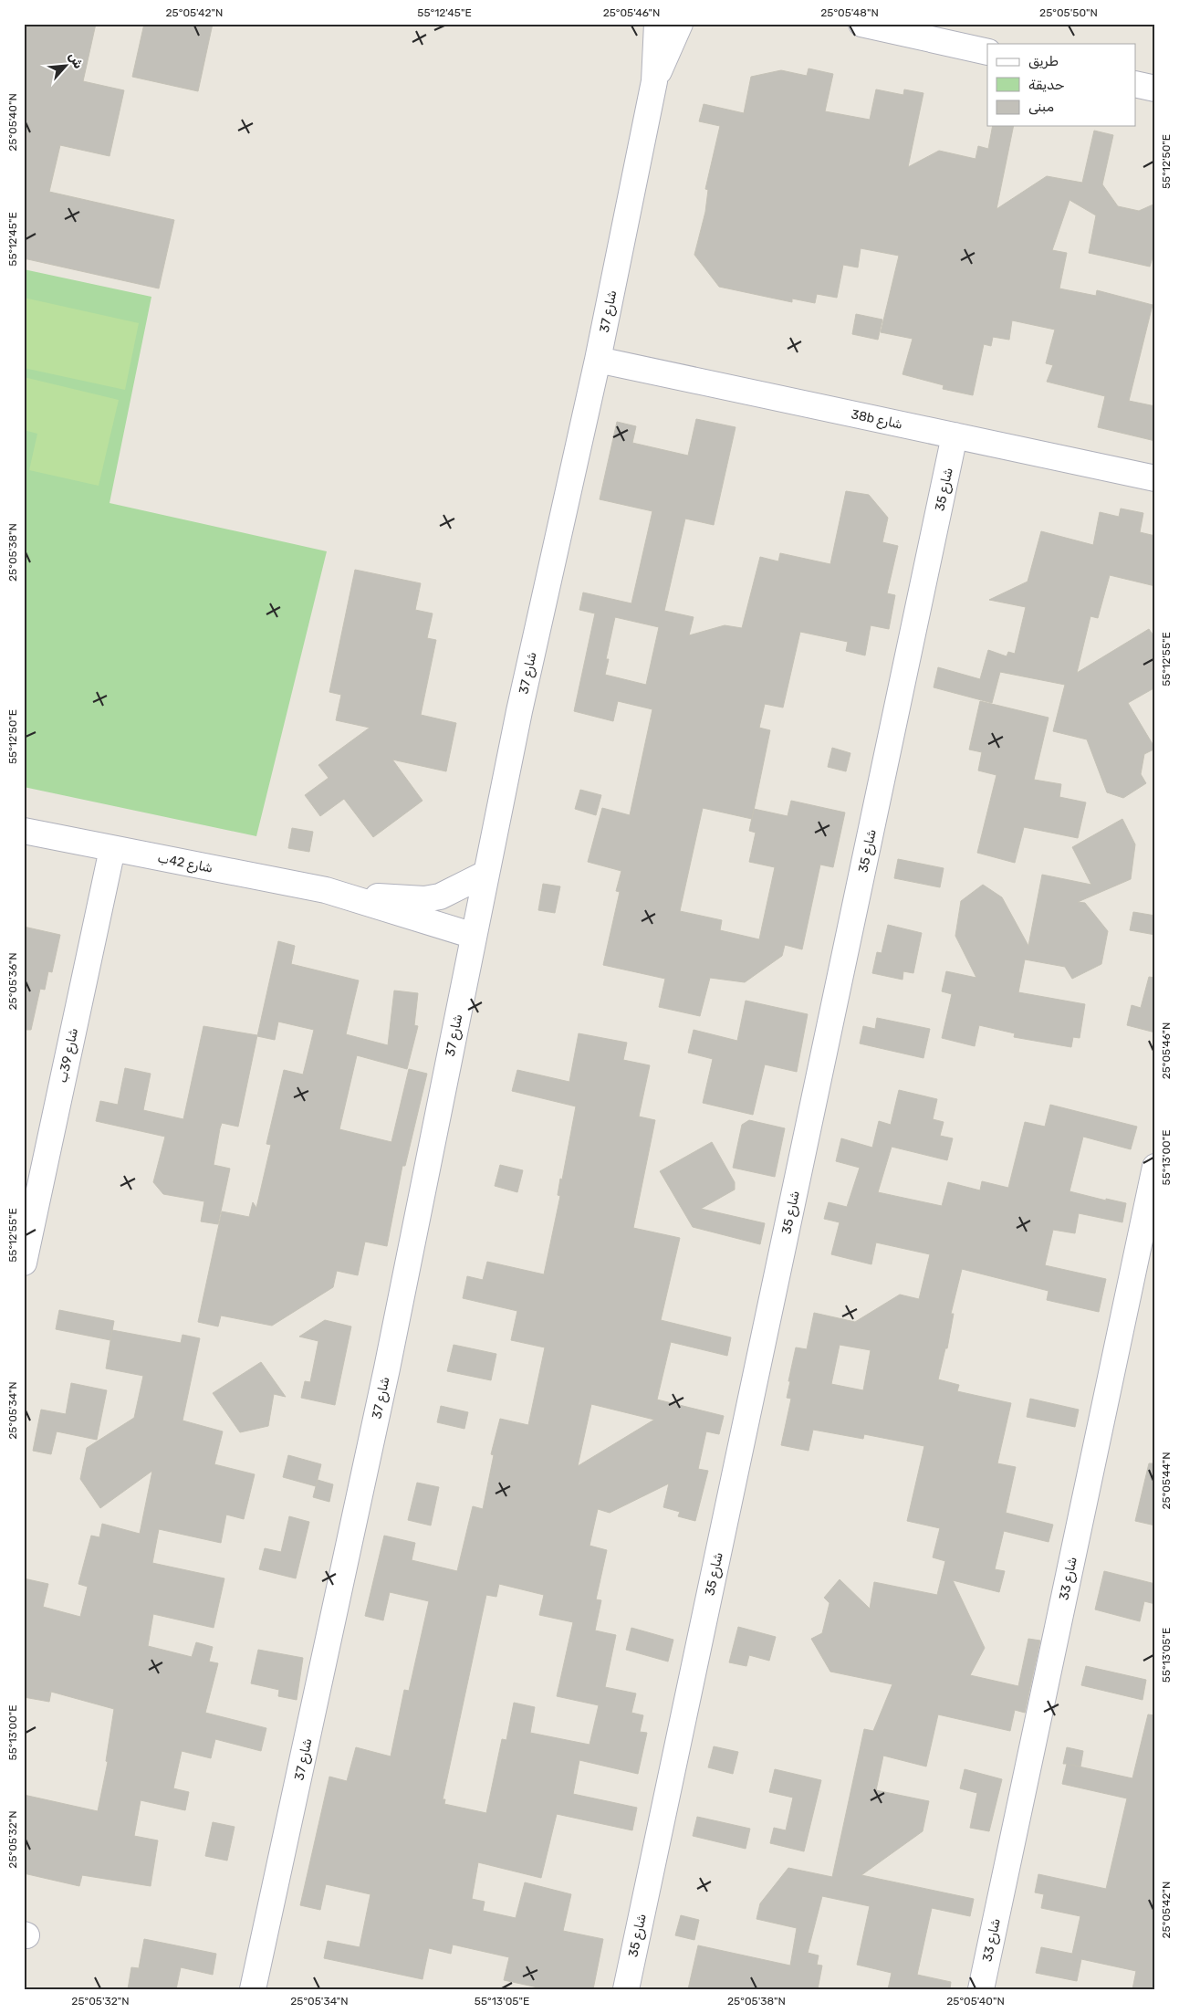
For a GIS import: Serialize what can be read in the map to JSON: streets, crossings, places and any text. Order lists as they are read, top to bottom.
{
  "streets": {
    "street": [
      "شارع 37",
      "38b شارع",
      "شارع 35",
      "شارع 42ب",
      "شارع 39ب",
      "شارع 33"
    ]
  },
  "crossings": [
    ["شارع 37", "38b شارع"],
    ["شارع 37", "شارع 42ب"],
    ["38b شارع", "شارع 35"],
    ["شارع 42ب", "شارع 39ب"]
  ],
  "legend": ["طريق", "حديقة", "مبنى"],
  "north": "top right",
  "coordinates": [
    "25°05'42\"N",
    "55°12'45\"E",
    "25°05'46\"N",
    "25°05'48\"N",
    "25°05'50\"N",
    "25°05'40\"N",
    "55°12'50\"E",
    "25°05'38\"N",
    "55°12'55\"E",
    "25°05'36\"N",
    "55°13'00\"E",
    "25°05'34\"N",
    "25°05'44\"N",
    "55°13'05\"E",
    "25°05'32\"N"
  ]
}
